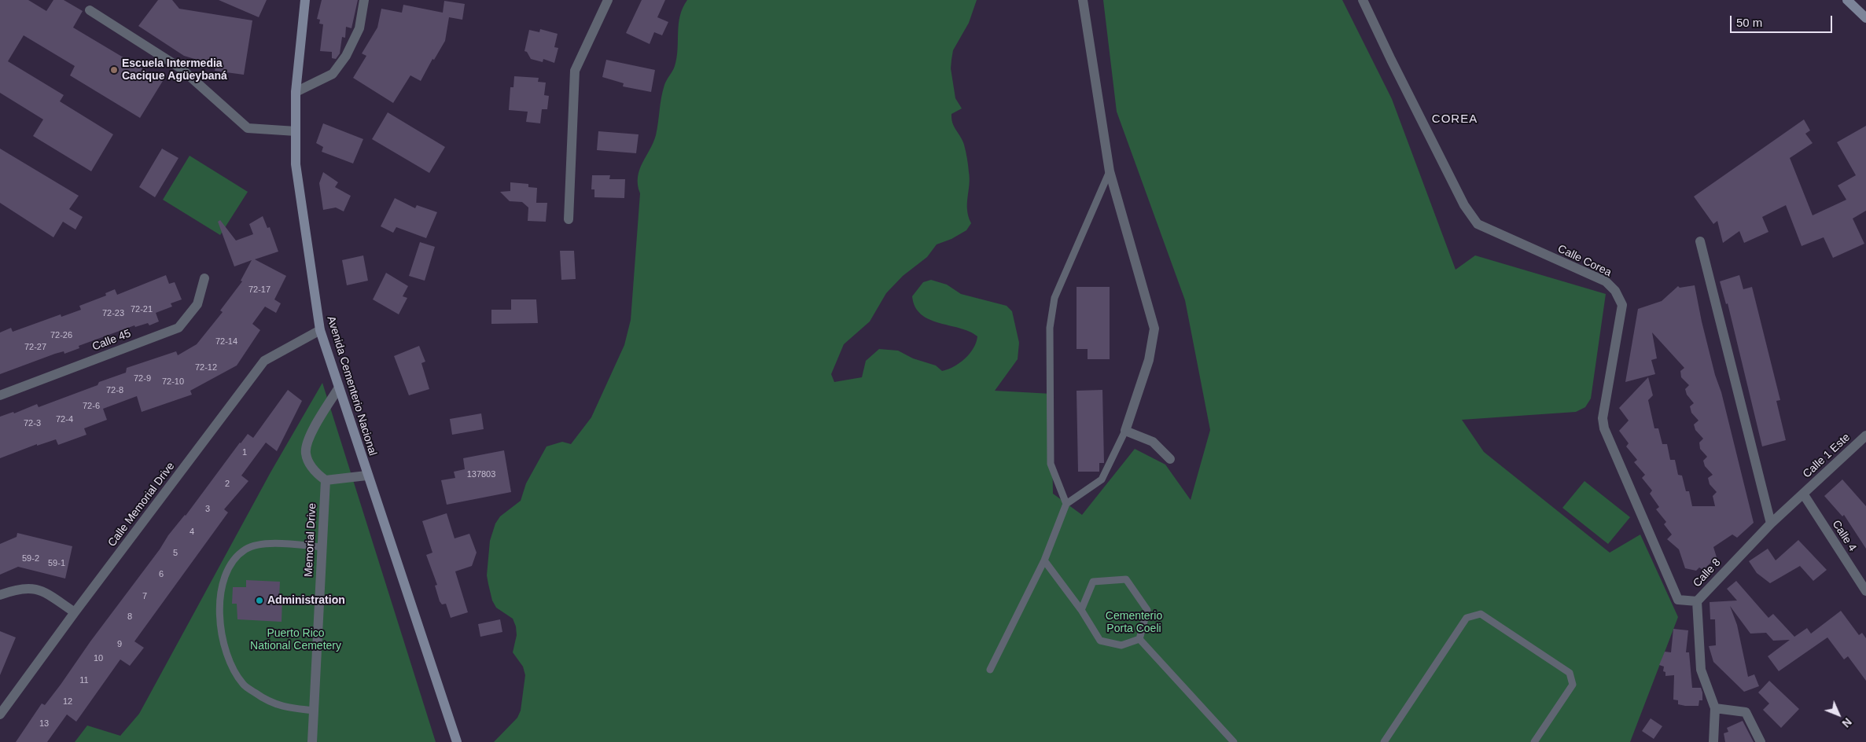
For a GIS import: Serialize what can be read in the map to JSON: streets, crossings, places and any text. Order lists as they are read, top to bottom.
{
  "streets": {
    "street": [
      "Calle Corea",
      "Calle 45",
      "Avenida Cementerio Nacional",
      "Calle 1 Este",
      "Calle Memorial Drive",
      "Calle 4",
      "Memorial Drive",
      "Calle 8"
    ]
  },
  "crossings": [
    ["Calle Corea", "Calle 8"],
    ["Avenida Cementerio Nacional", "Calle Memorial Drive"],
    ["Calle 1 Este", "Calle 4"],
    ["Calle 1 Este", "Calle 8"],
    ["Calle 4", "Calle 8"]
  ],
  "districts": ["COREA"],
  "parks": ["Cementerio Porta Coeli", "Puerto Rico National Cemetery"],
  "places": ["Escuela Intermedia Cacique Agüeybaná", "Administration"],
  "house_numbers": [
    "72-17",
    "72-21",
    "72-23",
    "72-26",
    "72-14",
    "72-27",
    "72-12",
    "72-9",
    "72-10",
    "72-8",
    "72-6",
    "72-4",
    "72-3",
    "1",
    "137803",
    "2",
    "3",
    "4",
    "5",
    "59-2",
    "59-1",
    "6",
    "7",
    "8",
    "9",
    "10",
    "11",
    "12",
    "13"
  ],
  "scale_bar": "50 m",
  "north": "bottom right"
}
